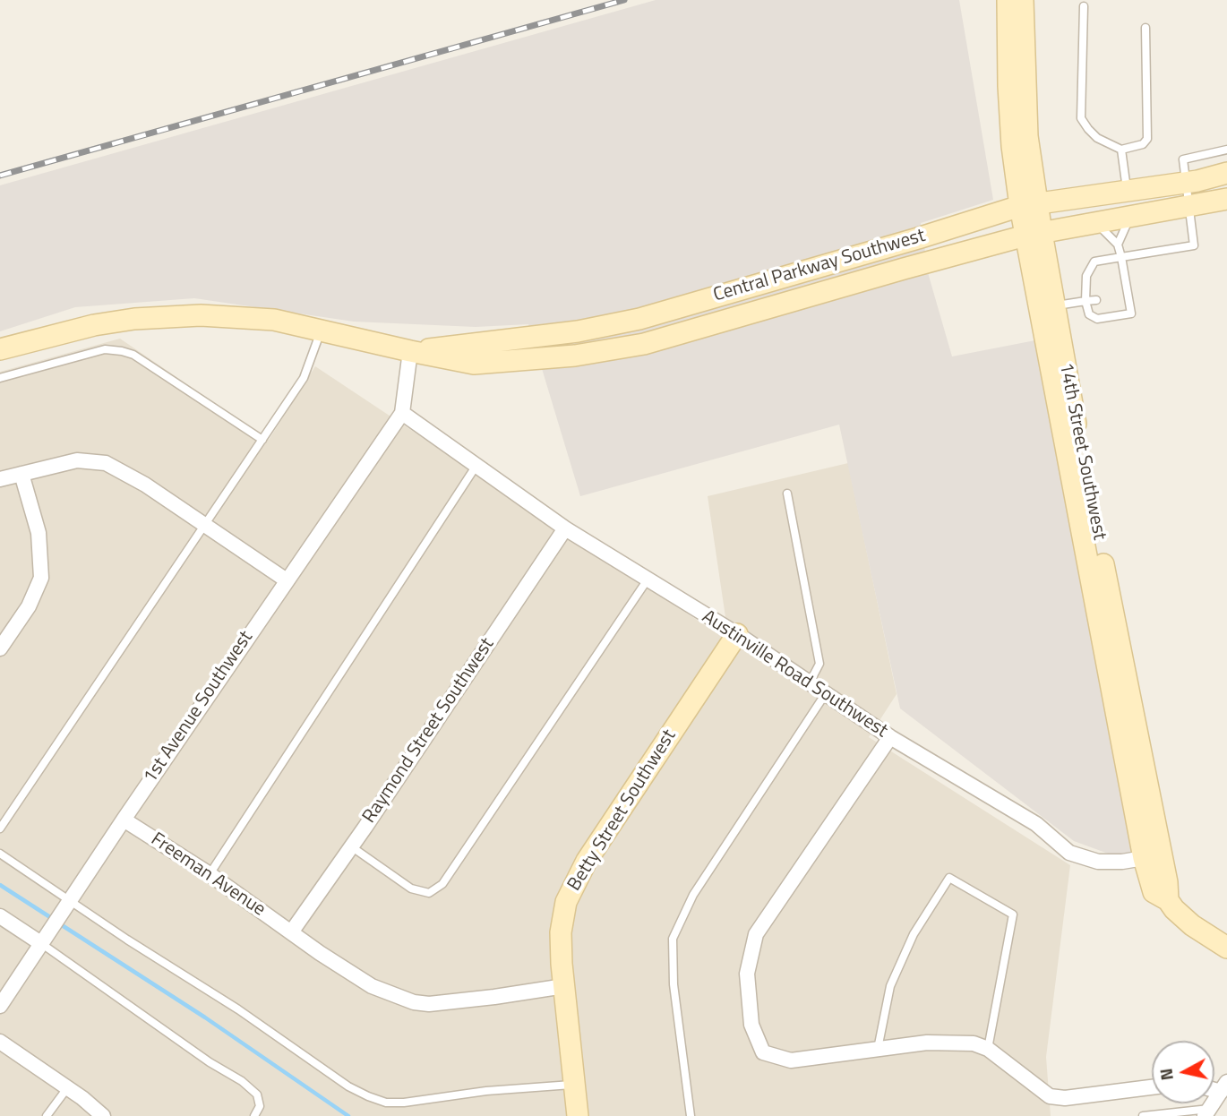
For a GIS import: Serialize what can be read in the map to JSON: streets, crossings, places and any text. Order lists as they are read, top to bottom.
{
  "streets": {
    "street": [
      "Central Parkway Southwest",
      "14th Street Southwest",
      "Austinville Road Southwest",
      "1st Avenue Southwest",
      "Raymond Street Southwest",
      "Betty Street Southwest",
      "Freeman Avenue"
    ]
  },
  "crossings": [
    ["Central Parkway Southwest", "14th Street Southwest"],
    ["14th Street Southwest", "Austinville Road Southwest"],
    ["Austinville Road Southwest", "1st Avenue Southwest"],
    ["Austinville Road Southwest", "Raymond Street Southwest"],
    ["Austinville Road Southwest", "Betty Street Southwest"],
    ["1st Avenue Southwest", "Freeman Avenue"],
    ["Raymond Street Southwest", "Freeman Avenue"],
    ["Betty Street Southwest", "Freeman Avenue"]
  ],
  "north": "left"
}
